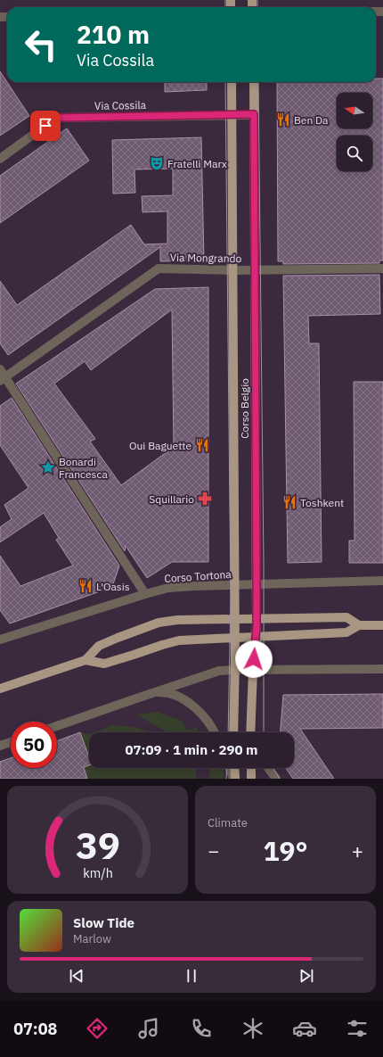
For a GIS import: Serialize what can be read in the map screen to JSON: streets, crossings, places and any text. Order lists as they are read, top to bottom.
{
  "streets": {
    "main road": ["Corso Belgio"],
    "street": ["Via Cossila", "Via Mongrando", "Corso Tortona"]
  },
  "crossings": [
    ["Via Cossila", "Corso Belgio"],
    ["Via Mongrando", "Corso Belgio"],
    ["Corso Belgio", "Corso Tortona"]
  ],
  "places": {
    "restaurant": [
      "Ben Da",
      "Oui Baguette",
      "Toshkent",
      "L'Oasis"
    ],
    "theatre": ["Fratelli Marx"],
    "place": ["Bonardi Francesca"],
    "pharmacy": ["Squillario"]
  },
  "north": "left",
  "page": {
    "turn": ["210 m", "Via Cossila"],
    "limit": "50",
    "trip": "07:09 · 1 min · 290 m",
    "tile": "Climate",
    "heat": ["−", "19°", "+"],
    "song": ["Slow Tide", "Marlow"],
    "tabs": "07:08",
    "gauge": ["39", "km/h"]
  }
}
